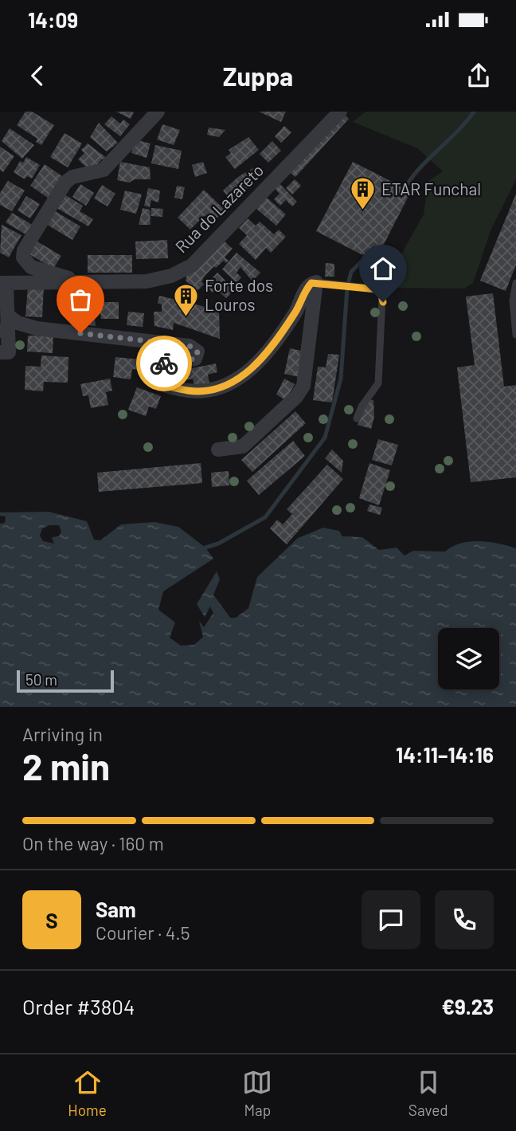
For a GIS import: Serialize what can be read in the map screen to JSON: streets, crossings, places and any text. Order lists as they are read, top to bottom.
{
  "streets": {
    "street": ["Rua do Lazareto"]
  },
  "places": {
    "building": ["ETAR Funchal", "Forte dos Louros"]
  },
  "scale_bar": "50 m",
  "page": {
    "status": "14:09",
    "header": "Zuppa",
    "scale": "50 m",
    "heading": ["2 min", "Arriving in", "14:11–14:16"],
    "panel": [
      "Sam",
      "Courier · 4.5",
      "Order #3804",
      "€9.23"
    ],
    "bar": "On the way · 160 m",
    "round": "S",
    "tabs": ["Home", "Map", "Saved"]
  }
}
